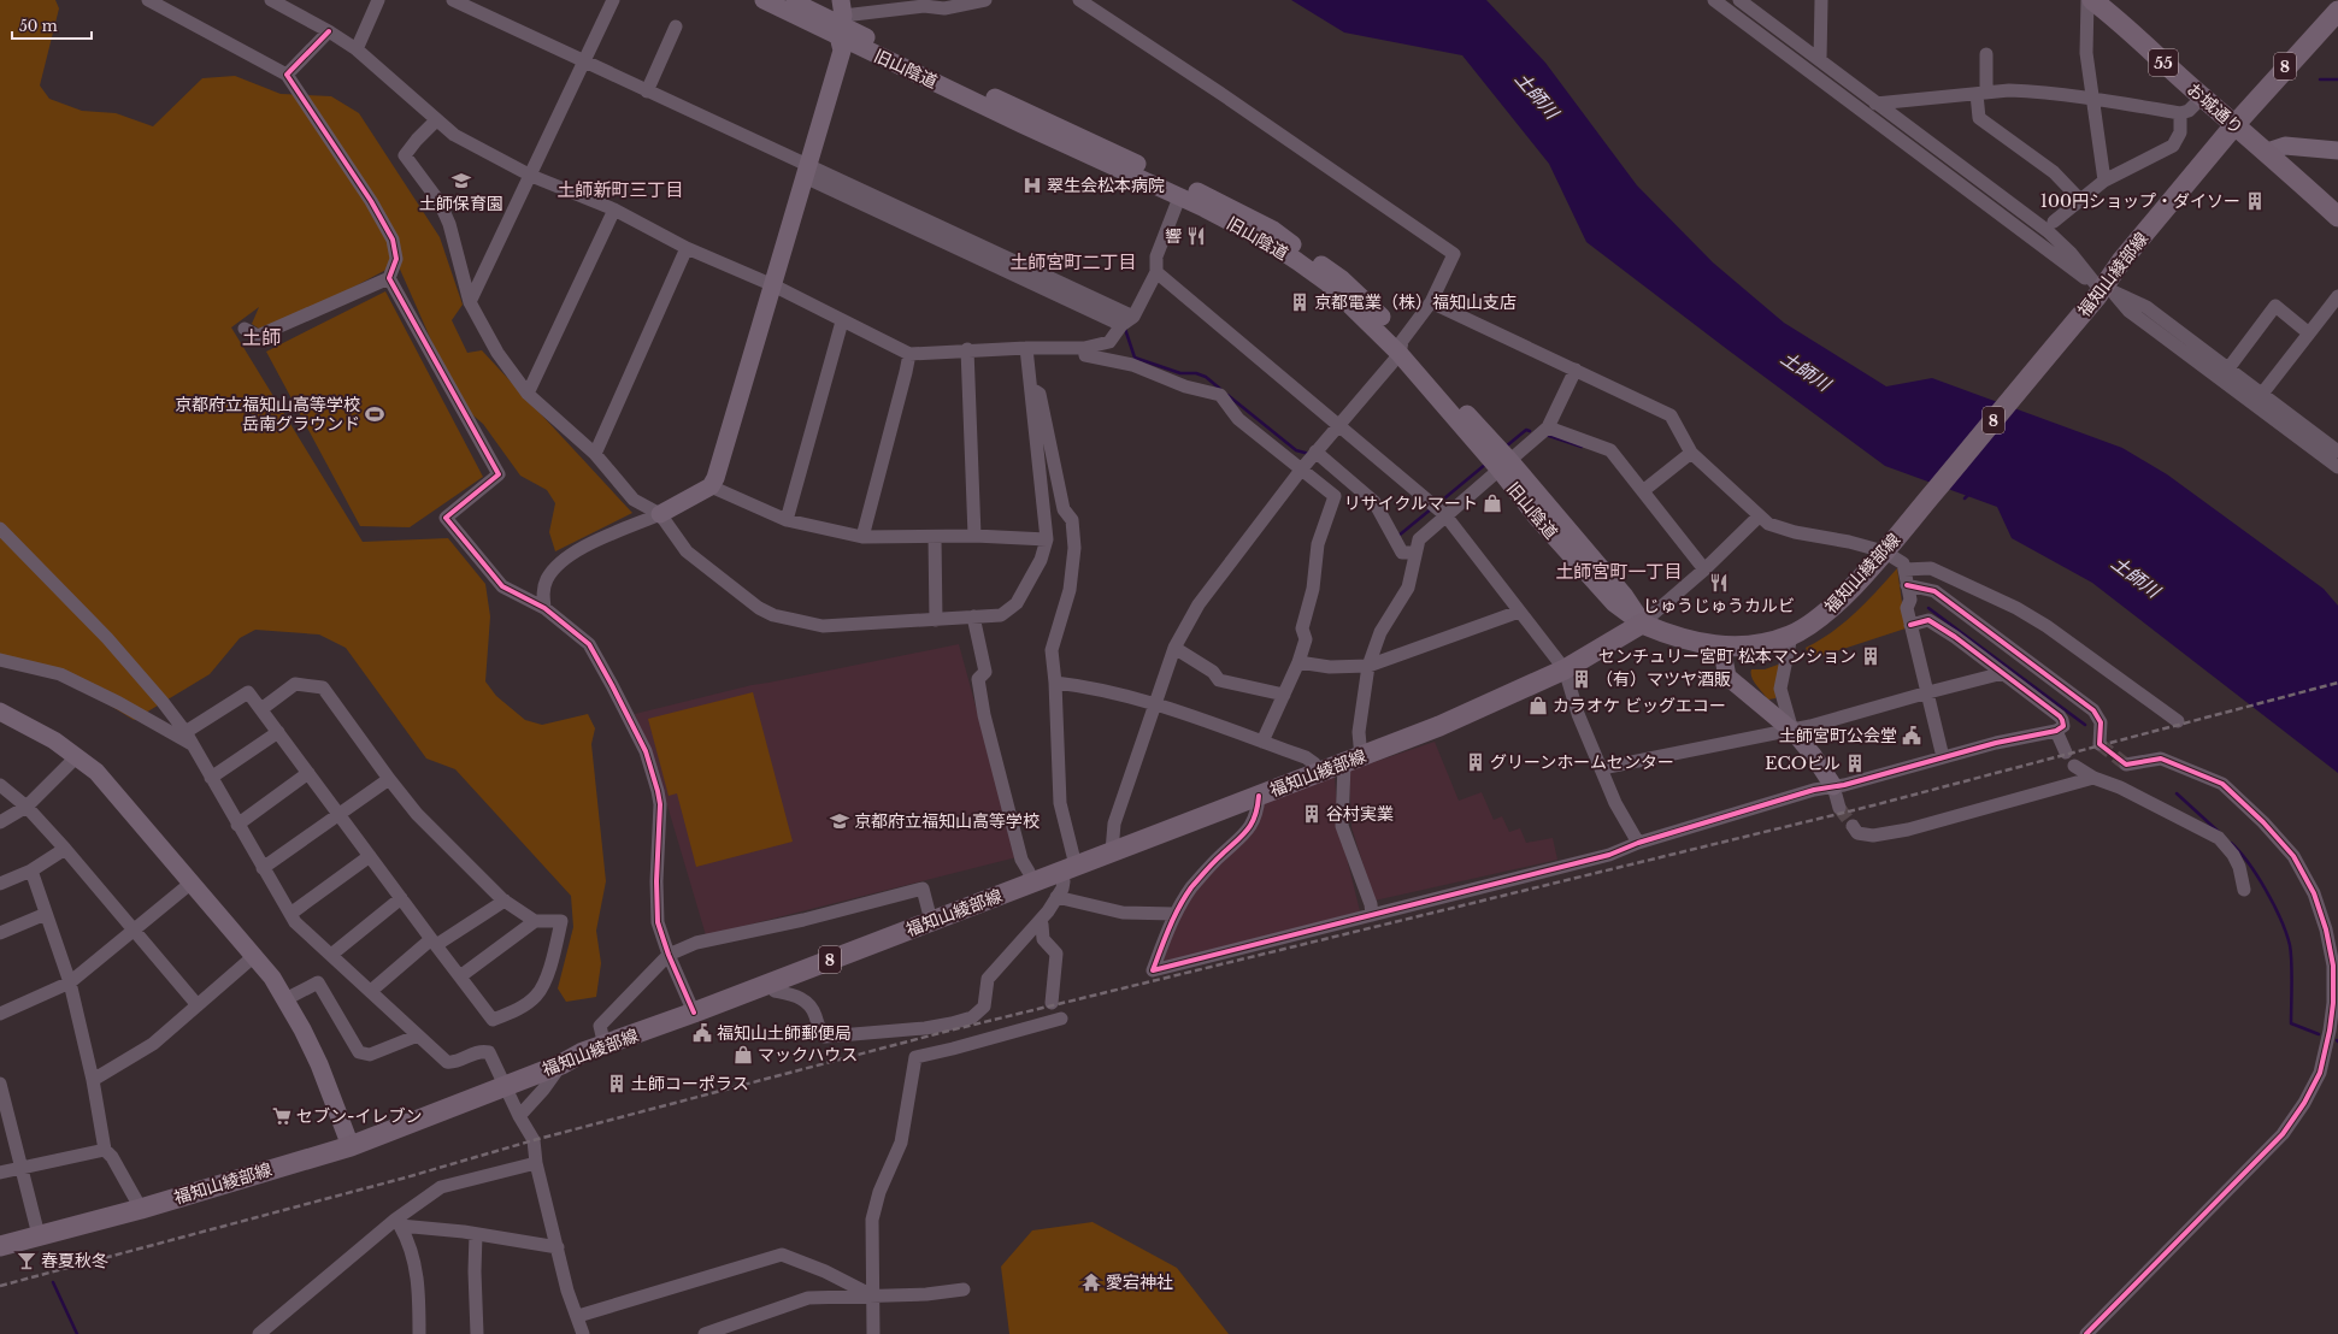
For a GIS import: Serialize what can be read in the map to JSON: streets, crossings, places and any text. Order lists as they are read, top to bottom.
{
  "streets": {
    "main road": [
      "55",
      "8",
      "お城通り",
      "福知山綾部線"
    ],
    "street": ["旧山陰道"]
  },
  "crossings": [
    ["お城通り", "福知山綾部線"]
  ],
  "districts": [
    "土師新町三丁目",
    "土師宮町二丁目",
    "土師",
    "土師宮町一丁目"
  ],
  "water": ["土師川"],
  "places": {
    "school or university": ["土師保育園", "京都府立福知山高等学校"],
    "hospital": ["翠生会松本病院"],
    "building": [
      "100円ショップ・ダイソー",
      "京都電業（株）福知山支店",
      "センチュリー宮町 松本マンション",
      "（有）マツヤ酒販",
      "グリーンホームセンター",
      "ECOビル",
      "谷村実業",
      "土師コーポラス"
    ],
    "restaurant": ["響", "じゅうじゅうカルビ"],
    "sports": ["京都府立福知山高等学校 岳南グラウンド"],
    "shop": ["リサイクルマート", "カラオケ ビッグエコー", "マックハウス"],
    "public building": ["土師宮町公会堂", "福知山土師郵便局"],
    "supermarket": ["セブン-イレブン"],
    "bar": ["春夏秋冬"],
    "temple": ["愛宕神社"]
  },
  "scale_bar": "50 m"
}
